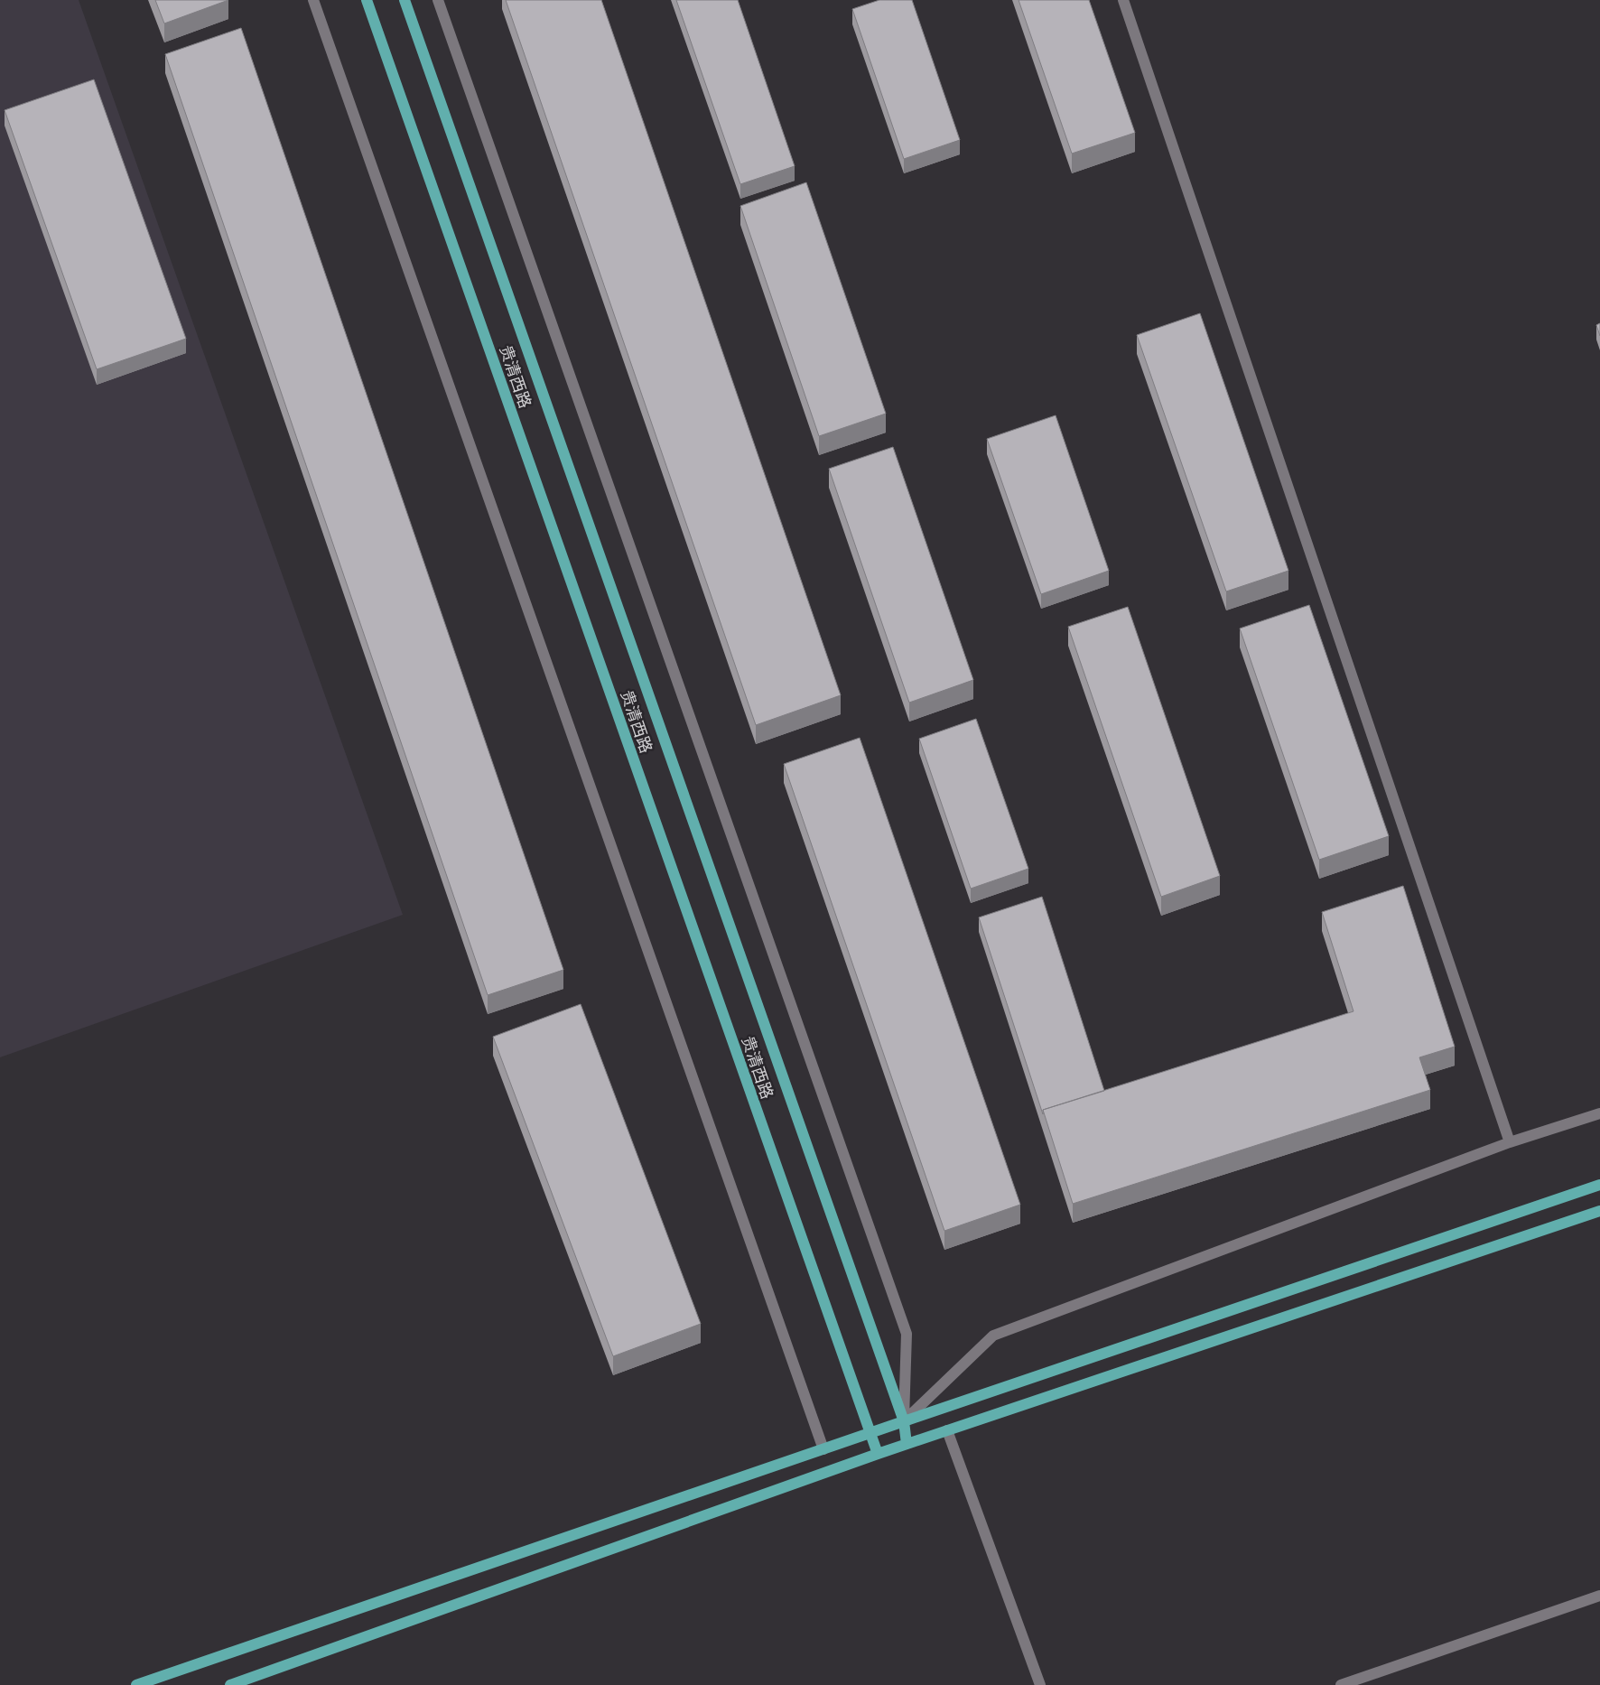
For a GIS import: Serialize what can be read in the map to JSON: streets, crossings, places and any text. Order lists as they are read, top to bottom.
{
  "streets": {
    "main road": ["贵清西路"]
  }
}
